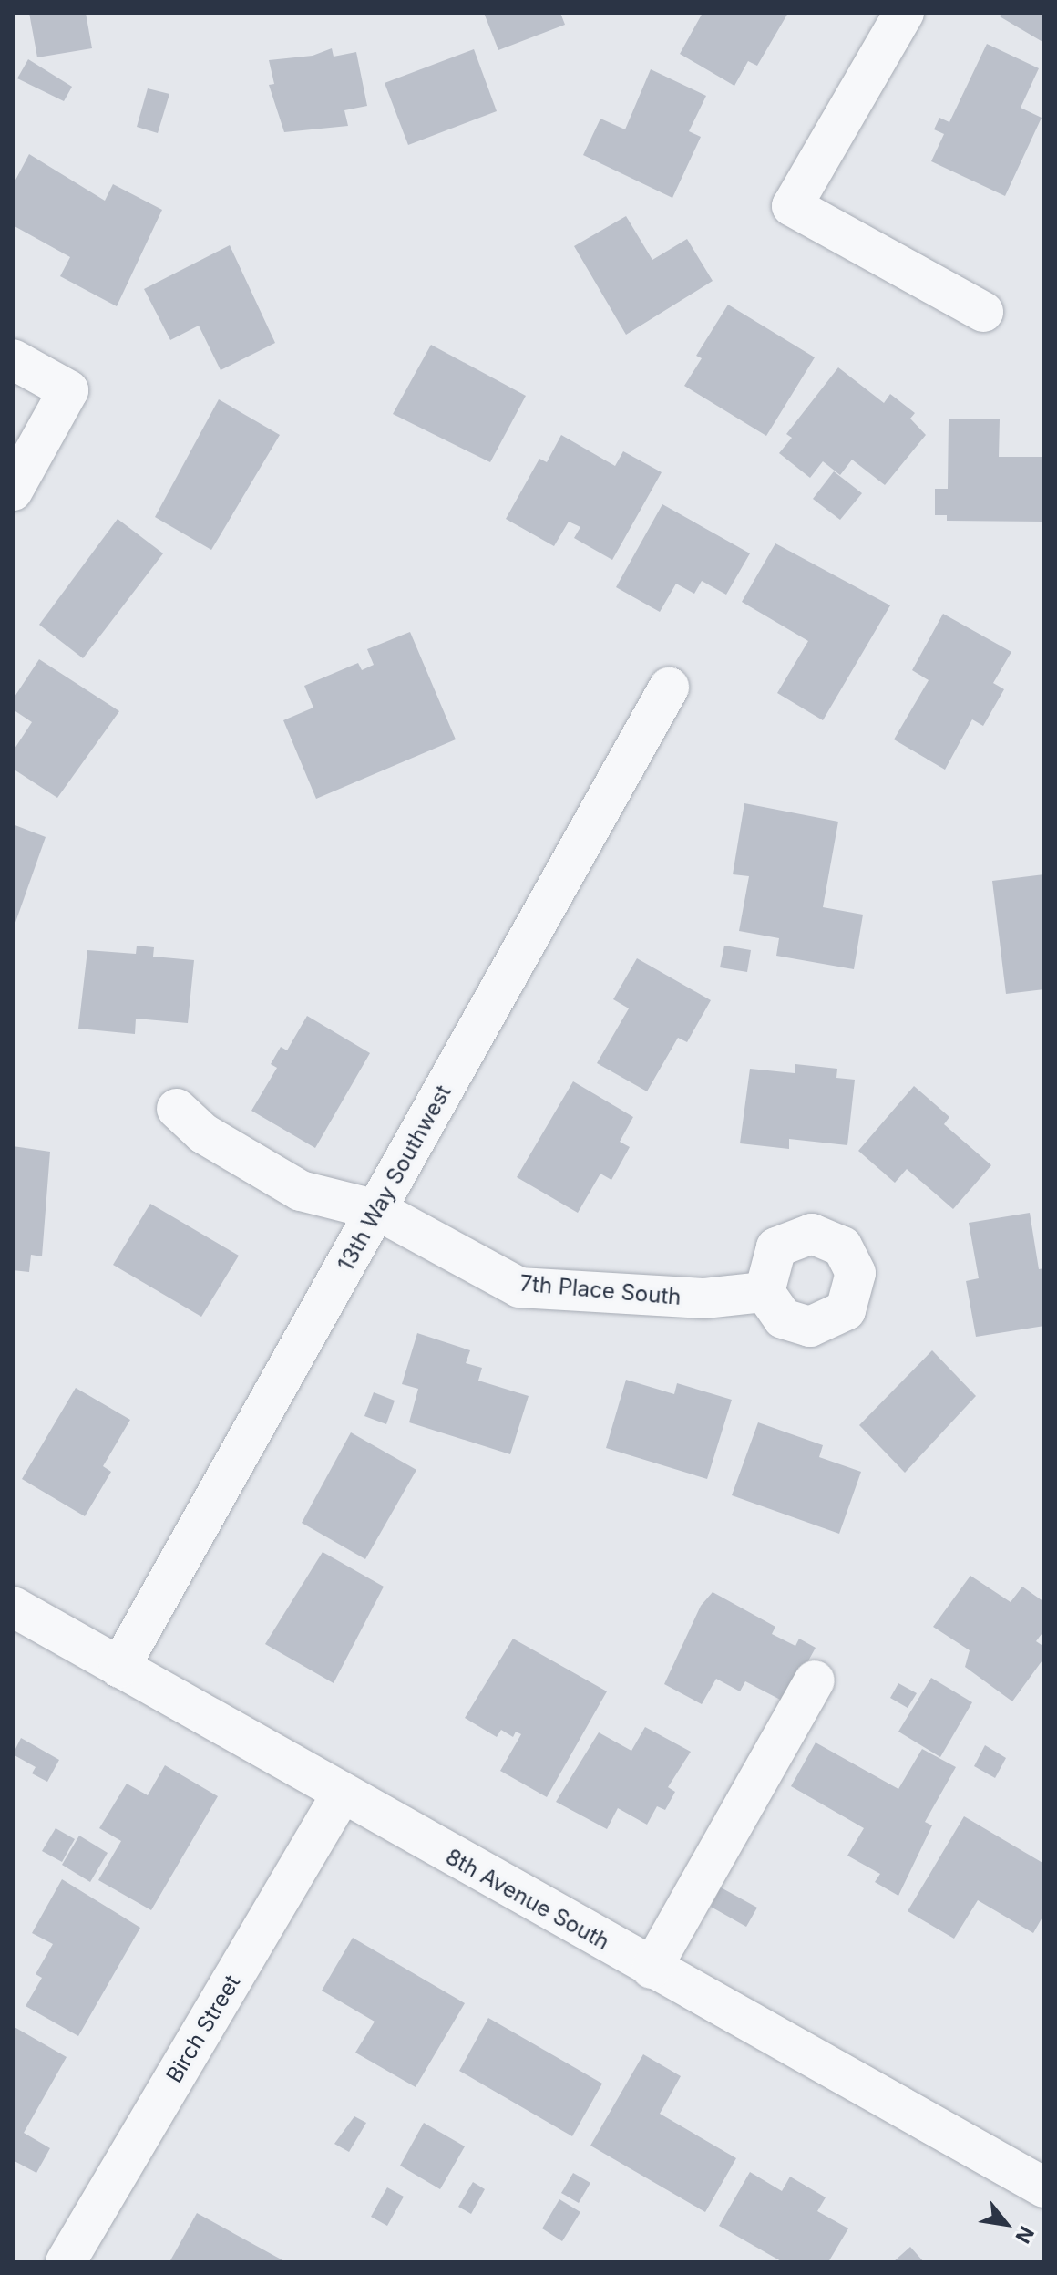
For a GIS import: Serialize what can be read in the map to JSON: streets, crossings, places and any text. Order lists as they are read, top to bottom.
{
  "streets": {
    "street": [
      "13th Way Southwest",
      "7th Place South",
      "8th Avenue South",
      "Birch Street"
    ]
  },
  "crossings": [
    ["13th Way Southwest", "7th Place South"],
    ["13th Way Southwest", "8th Avenue South"],
    ["8th Avenue South", "Birch Street"]
  ],
  "north": "bottom right"
}
